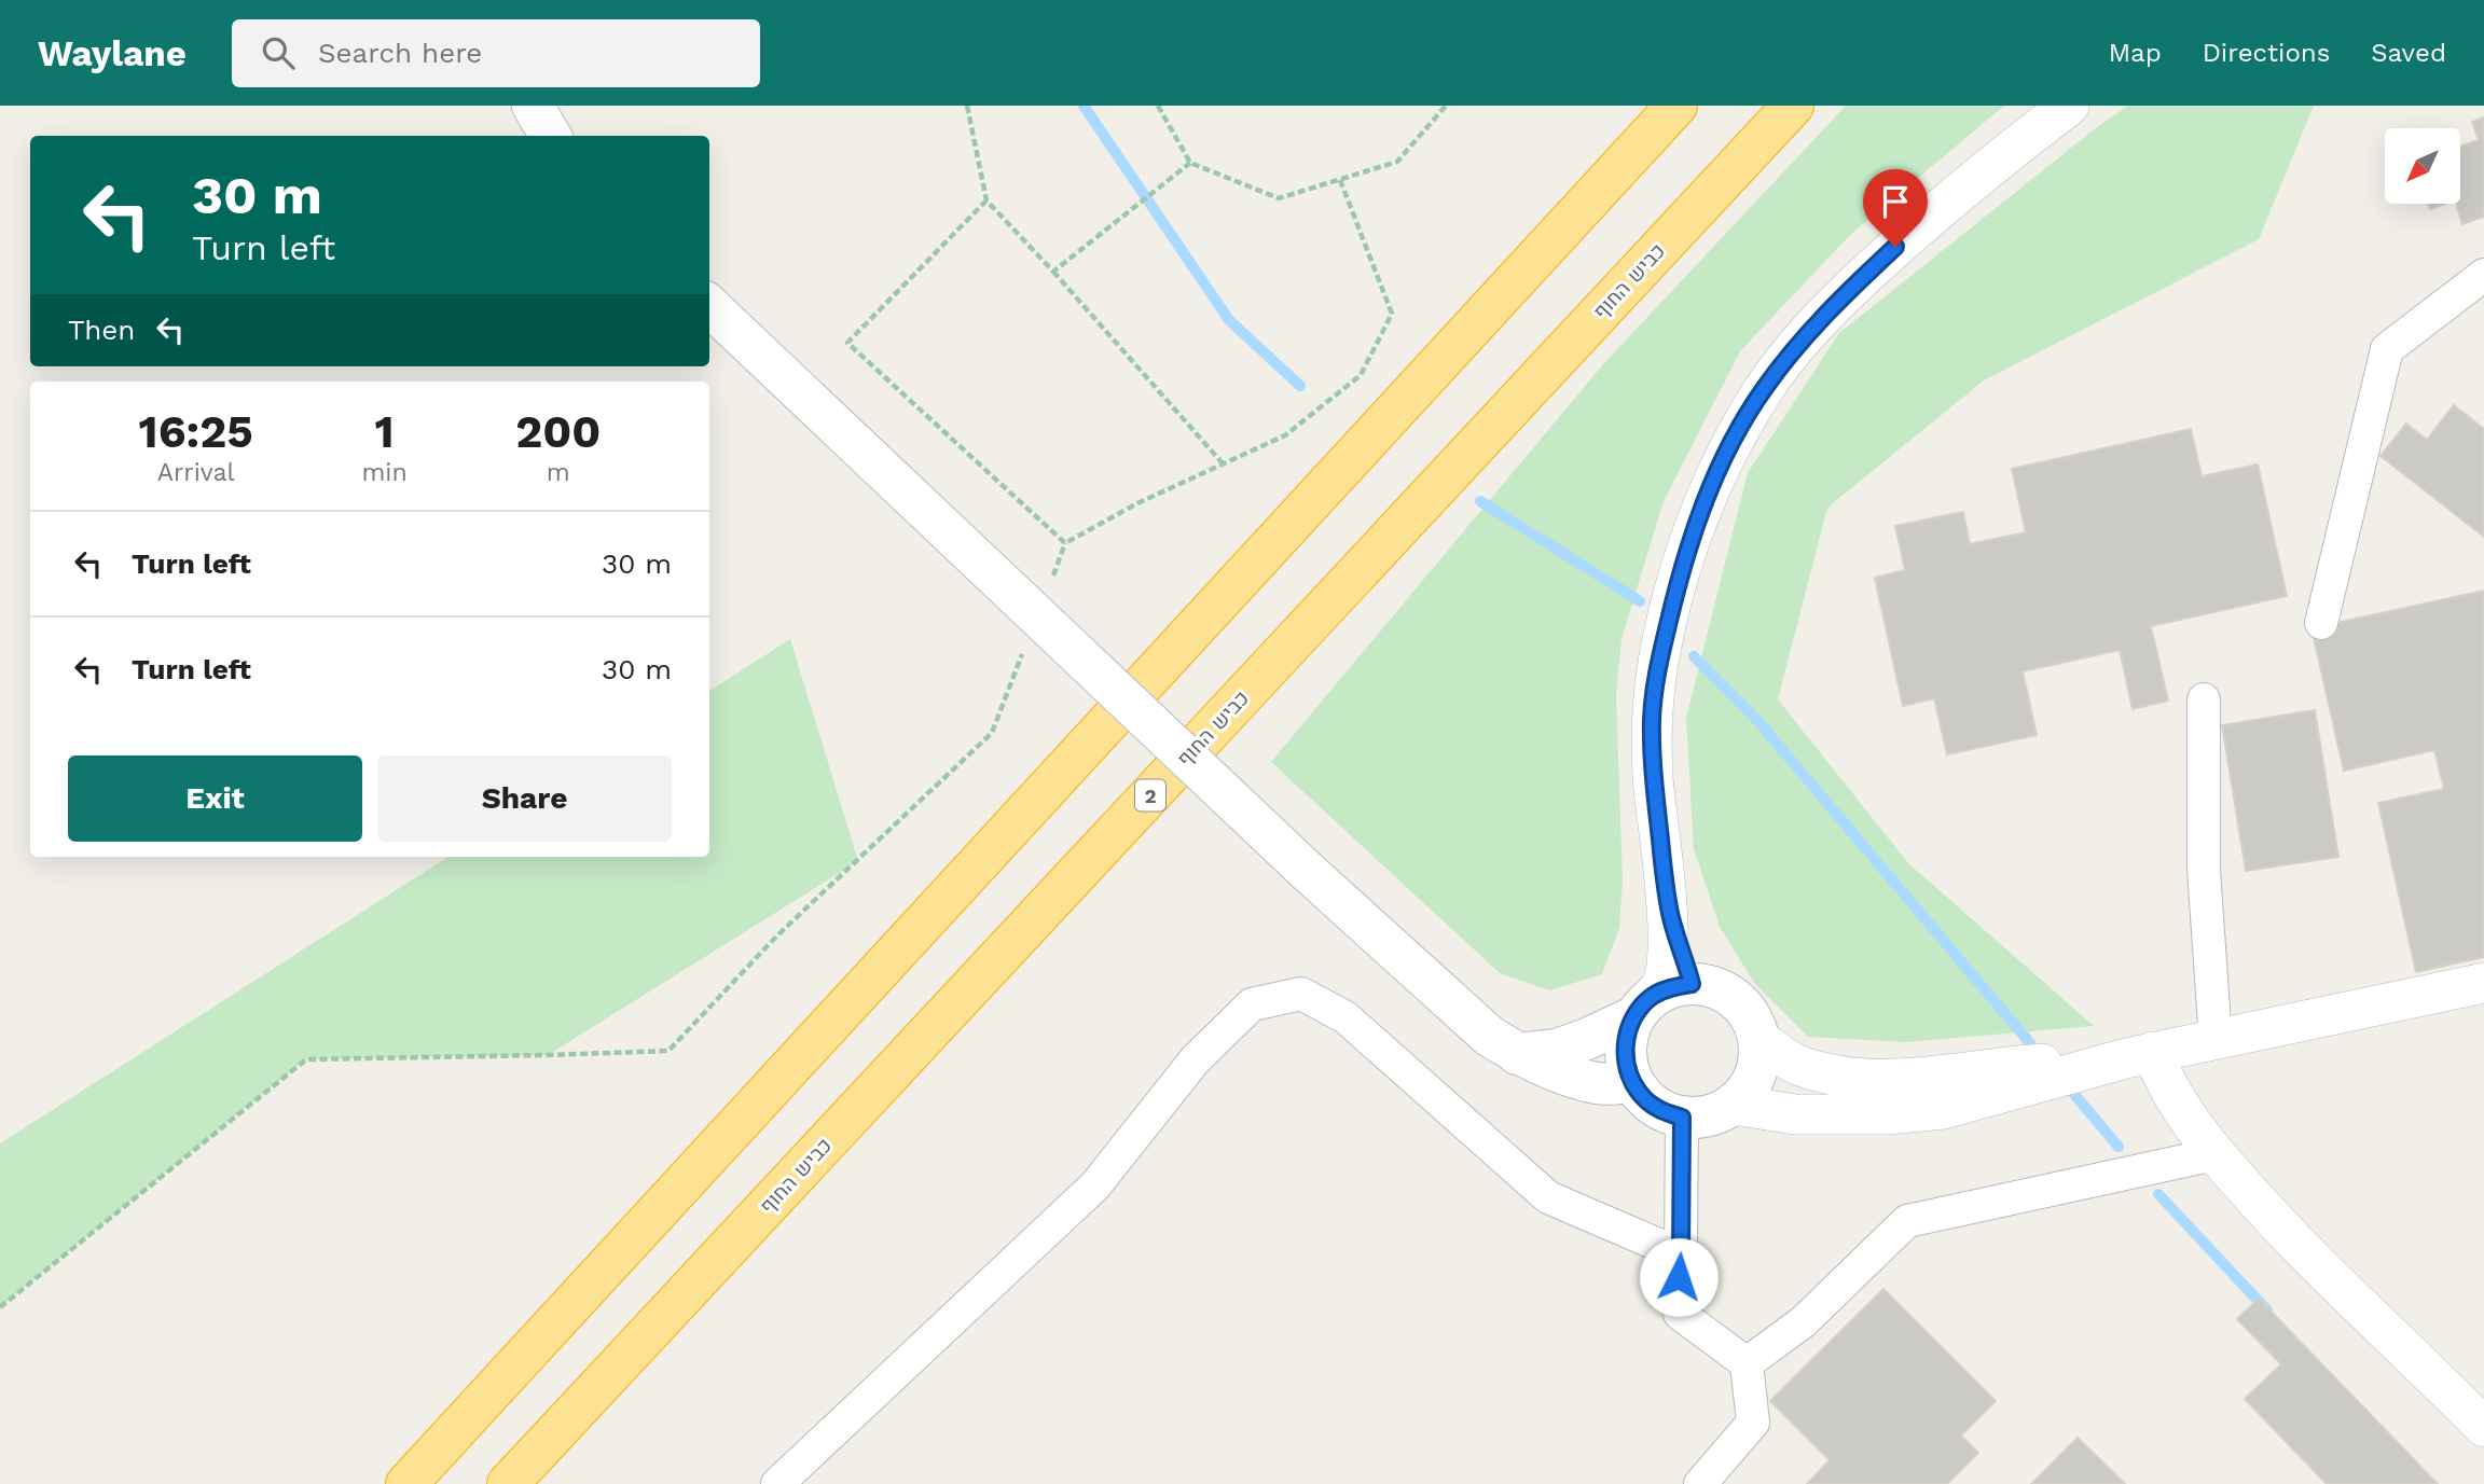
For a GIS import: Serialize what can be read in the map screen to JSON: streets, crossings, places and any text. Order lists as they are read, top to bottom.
{
  "streets": {
    "highway": ["כביש החוף", "2"]
  },
  "north": "bottom left",
  "page": {
    "header": "Waylane",
    "search": "Search here",
    "nav": ["Map", "Directions", "Saved"],
    "turn": ["30 m", "Turn left"],
    "then": "Then",
    "eta": [
      "16:25",
      "Arrival",
      "1",
      "min",
      "200",
      "m"
    ],
    "list": [
      {
        "name": "Turn left",
        "value": "30 m"
      },
      {
        "name": "Turn left",
        "value": "30 m"
      }
    ],
    "buttons": ["Exit", "Share"]
  }
}
